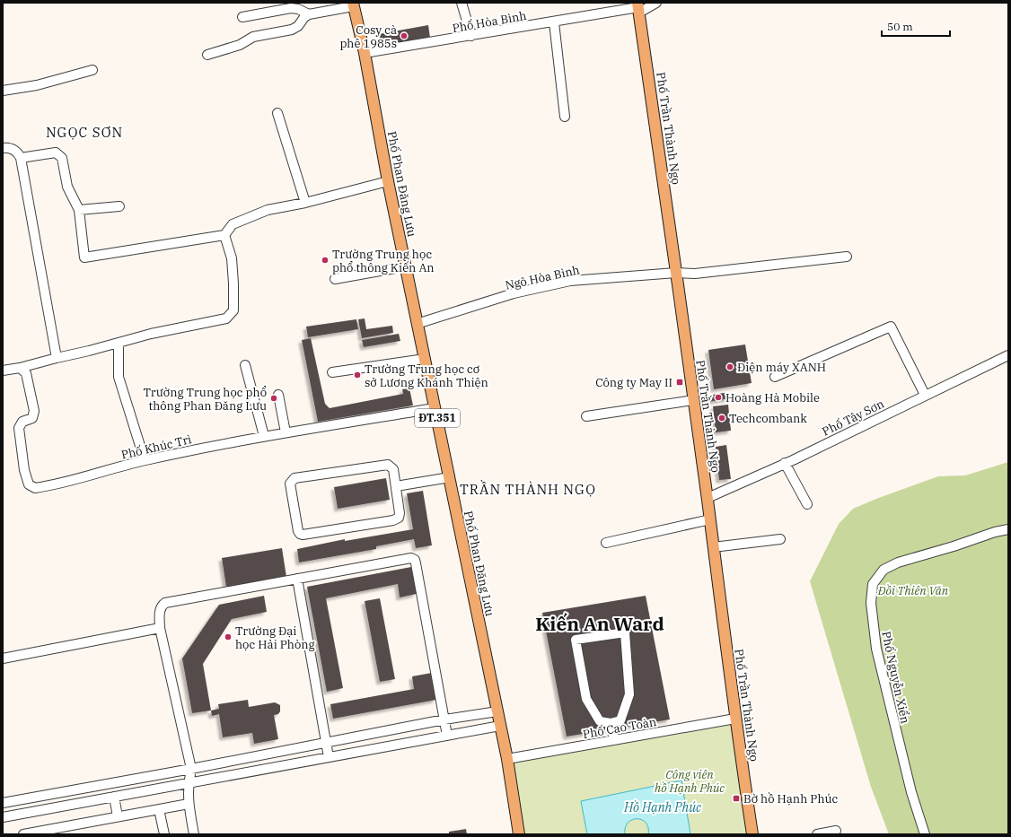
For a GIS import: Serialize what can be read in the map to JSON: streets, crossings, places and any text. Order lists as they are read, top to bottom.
{
  "streets": {
    "main road": ["Phố Trần Thành Ngọ", "Phố Phan Đăng Lưu", "ĐT.351"],
    "street": [
      "Phố Hòa Bình",
      "Ngõ Hòa Bình",
      "Phố Tây Sơn",
      "Phố Khúc Trì",
      "Phố Nguyễn Xiển",
      "Phố Cao Toàn"
    ]
  },
  "crossings": [
    ["Phố Hòa Bình", "Phố Trần Thành Ngọ"],
    ["Phố Hòa Bình", "Phố Phan Đăng Lưu"],
    ["Phố Trần Thành Ngọ", "Ngõ Hòa Bình"],
    ["Phố Trần Thành Ngọ", "Phố Tây Sơn"],
    ["Phố Trần Thành Ngọ", "Phố Cao Toàn"],
    ["Phố Phan Đăng Lưu", "Ngõ Hòa Bình"],
    ["Phố Phan Đăng Lưu", "Phố Khúc Trì"],
    ["Phố Phan Đăng Lưu", "Phố Cao Toàn"]
  ],
  "districts": ["NGỌC SƠN", "TRẦN THÀNH NGỌ", "Kiến An Ward"],
  "water": ["Hồ Hạnh Phúc"],
  "parks": ["Đồi Thiên Văn", "Công viên hồ Hạnh Phúc"],
  "places": {
    "other": [
      "Cosy cà phê 1985s",
      "Trường Trung học phổ thông Kiến An",
      "Điện máy XANH",
      "Trường Trung học cơ sở Lương Khánh Thiện",
      "Hoàng Hà Mobile",
      "Trường Trung học phổ thông Phan Đăng Lưu",
      "Techcombank",
      "Trường Đại học Hải Phòng"
    ],
    "transit": ["Công ty May II", "Bờ hồ Hạnh Phúc"]
  },
  "scale_bar": "50 m"
}
